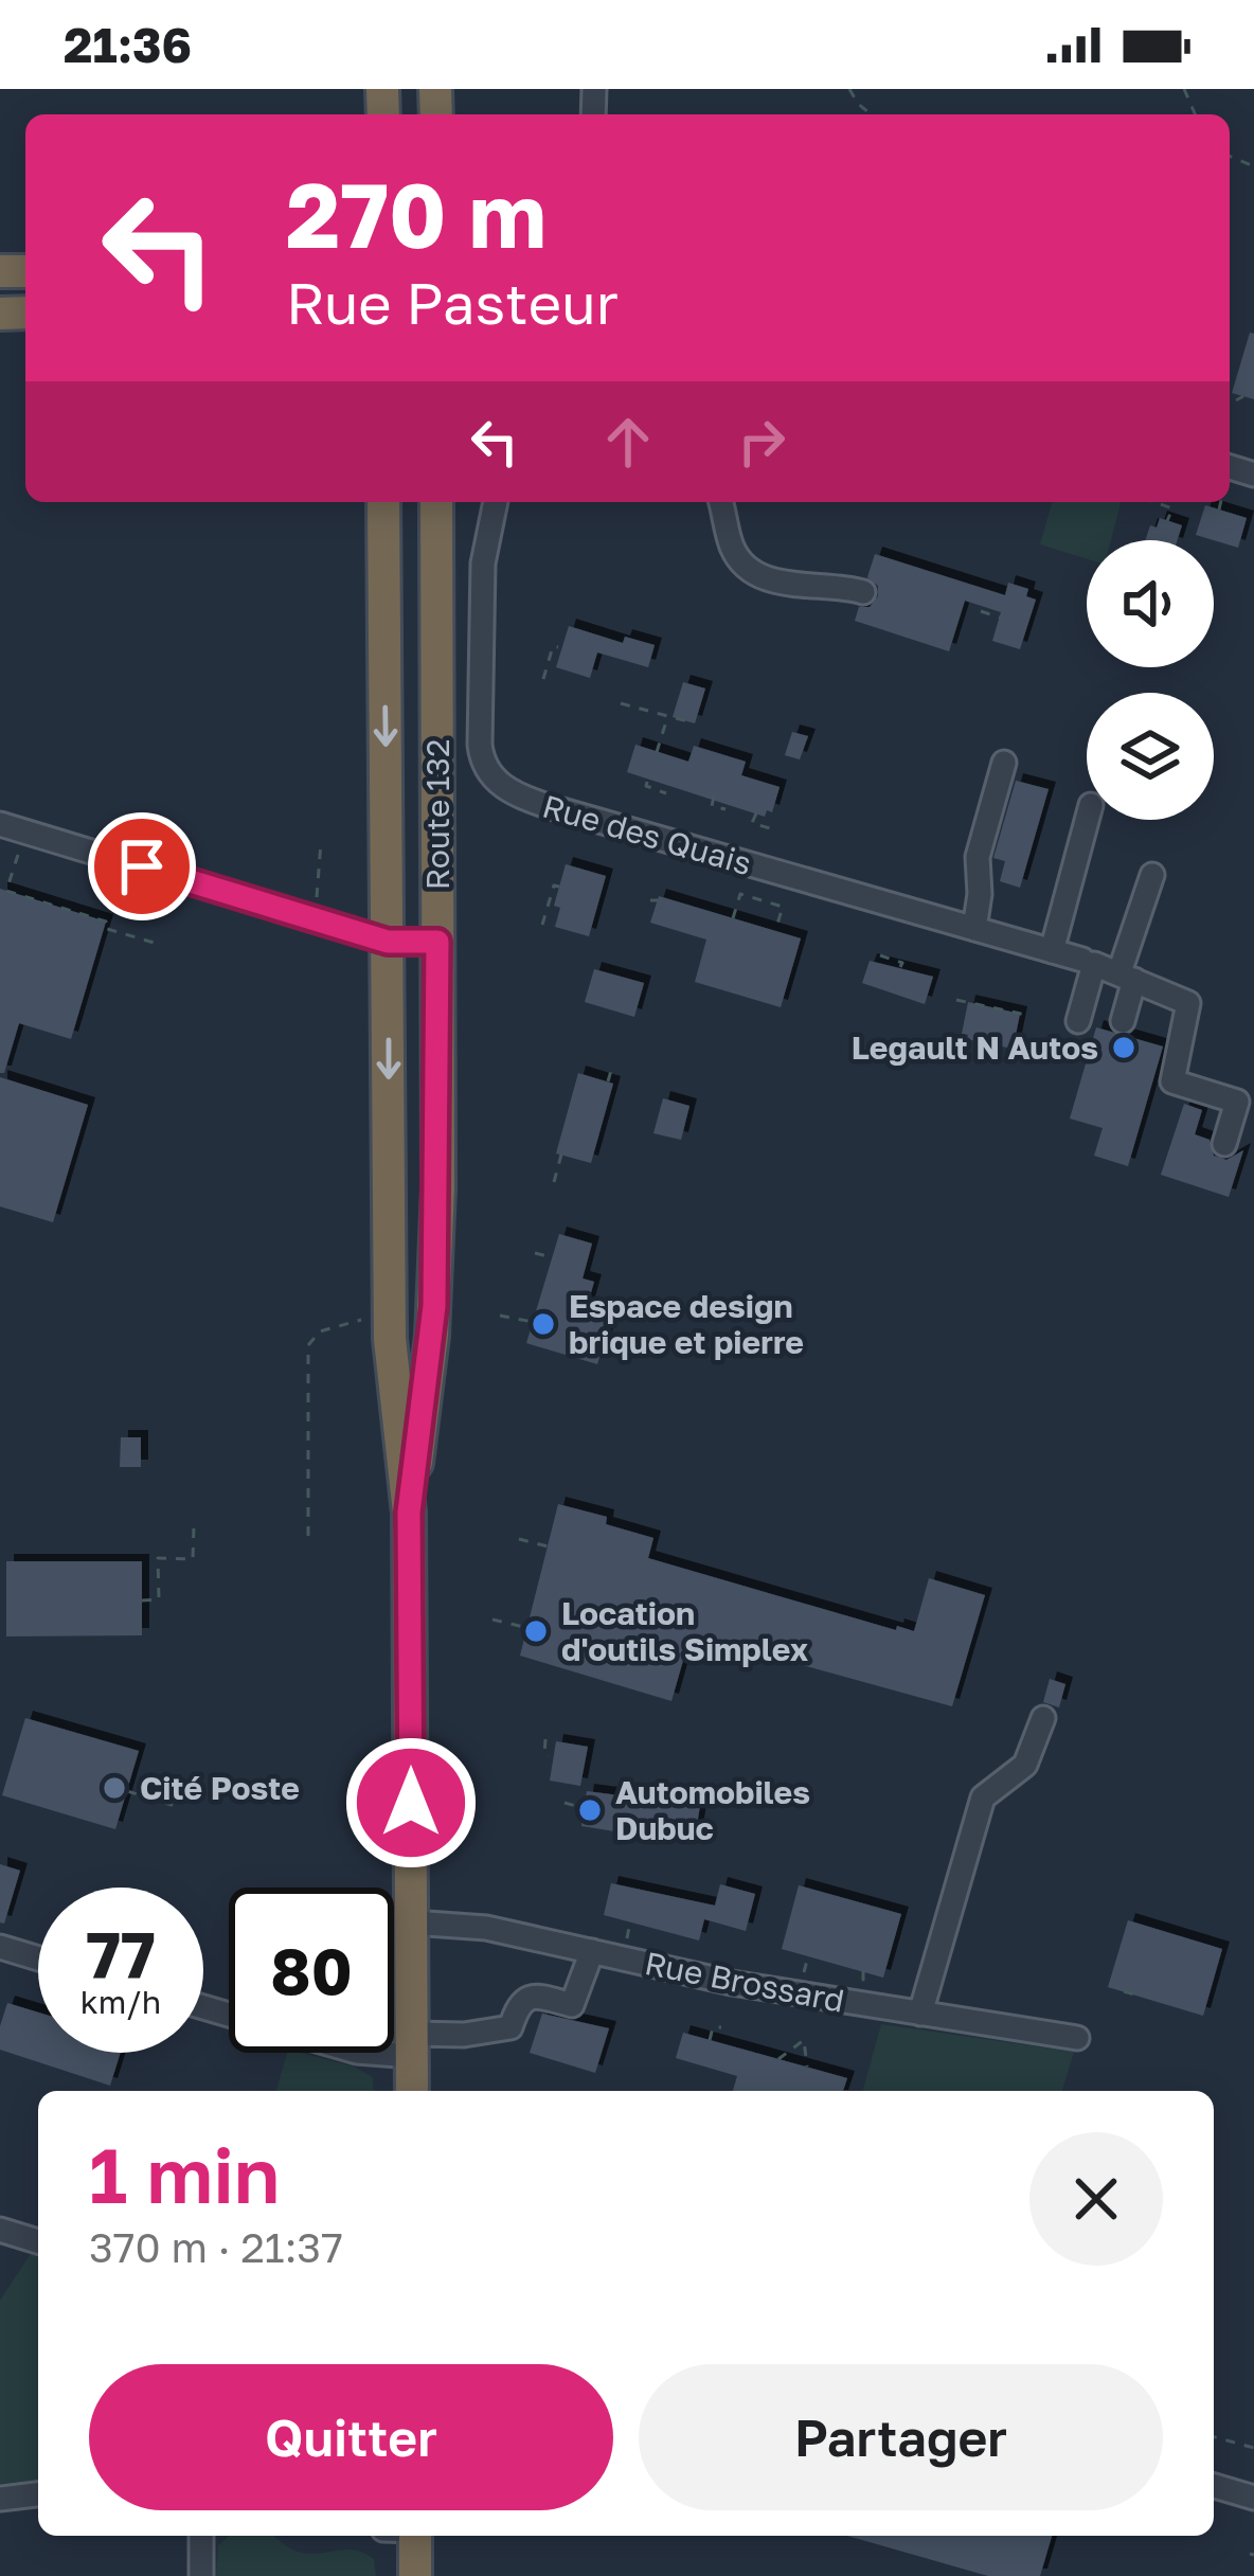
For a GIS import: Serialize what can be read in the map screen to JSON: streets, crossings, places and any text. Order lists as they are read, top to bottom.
{
  "streets": {
    "highway": ["Route 132"],
    "street": ["Rue des Quais", "Rue Brossard"]
  },
  "crossings": [
    ["Route 132", "Rue Brossard"]
  ],
  "places": [
    "Legault N Autos",
    "Espace design brique et pierre",
    "Location d'outils Simplex",
    "Cité Poste",
    "Automobiles Dubuc"
  ],
  "page": {
    "status": "21:36",
    "turn": ["270 m", "Rue Pasteur"],
    "speed": "77 km/h",
    "limit": "80",
    "heading": ["1 min", "370 m · 21:37"],
    "buttons": ["Quitter", "Partager"]
  }
}
